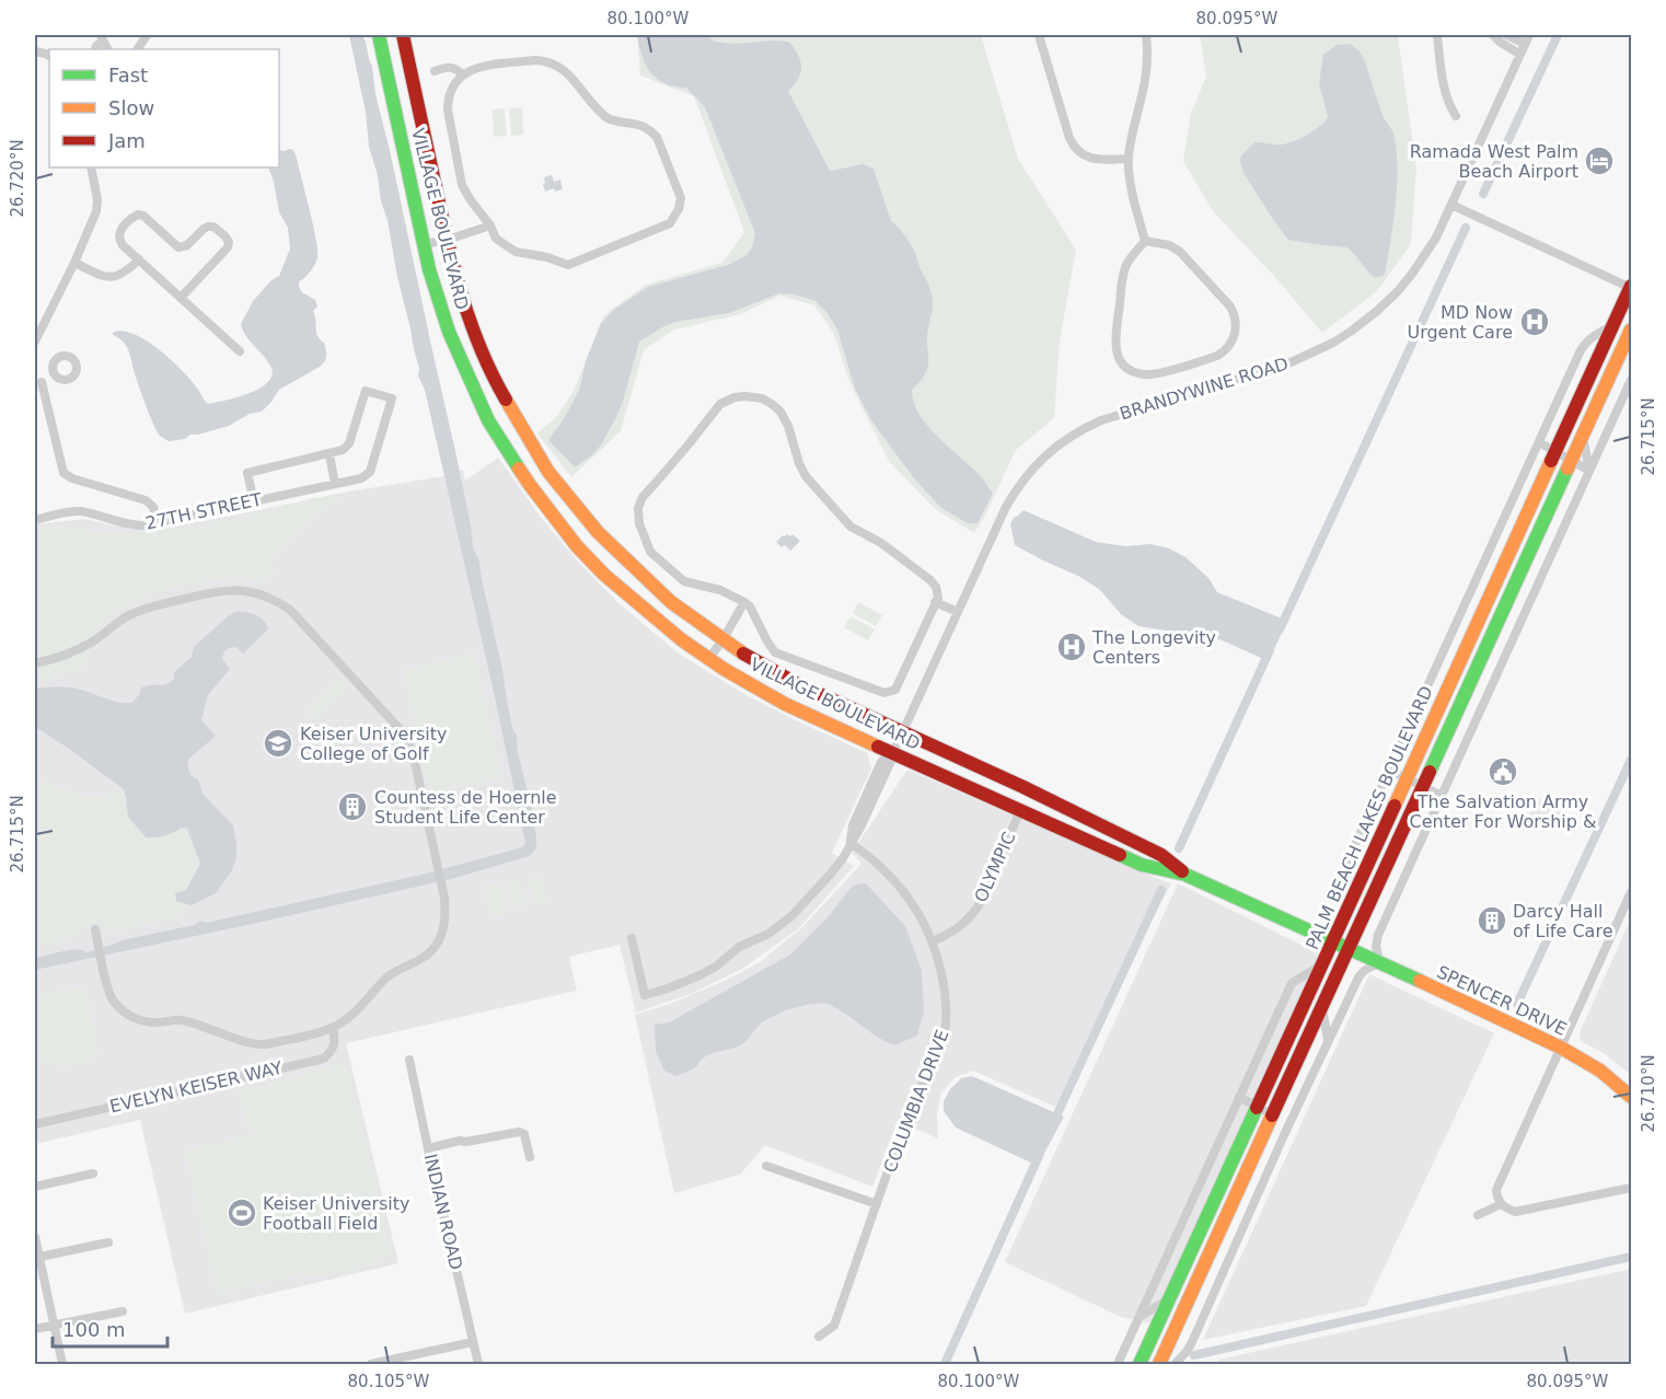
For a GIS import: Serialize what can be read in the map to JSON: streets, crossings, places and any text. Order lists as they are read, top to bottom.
{
  "streets": {
    "street": [
      "VILLAGE BOULEVARD",
      "BRANDYWINE ROAD",
      "27TH STREET",
      "PALM BEACH LAKES BOULEVARD",
      "OLYMPIC",
      "SPENCER DRIVE",
      "EVELYN KEISER WAY",
      "COLUMBIA DRIVE",
      "INDIAN ROAD"
    ]
  },
  "crossings": [
    ["VILLAGE BOULEVARD", "BRANDYWINE ROAD"],
    ["VILLAGE BOULEVARD", "PALM BEACH LAKES BOULEVARD"],
    ["VILLAGE BOULEVARD", "OLYMPIC"],
    ["VILLAGE BOULEVARD", "SPENCER DRIVE"],
    ["BRANDYWINE ROAD", "COLUMBIA DRIVE"],
    ["PALM BEACH LAKES BOULEVARD", "SPENCER DRIVE"],
    ["OLYMPIC", "COLUMBIA DRIVE"]
  ],
  "places": {
    "hotel": ["Ramada West Palm Beach Airport"],
    "hospital": ["MD Now Urgent Care", "The Longevity Centers"],
    "school or university": ["Keiser University College of Golf"],
    "public building": ["The Salvation Army Center For Worship &"],
    "building": ["Countess de Hoernle Student Life Center", "Darcy Hall of Life Care"],
    "sports": ["Keiser University Football Field"]
  },
  "legend": ["Fast", "Slow", "Jam"],
  "scale_bar": "100 m",
  "coordinates": [
    "80.100°W",
    "80.095°W",
    "26.720°N",
    "26.715°N",
    "26.710°N",
    "80.105°W"
  ]
}
